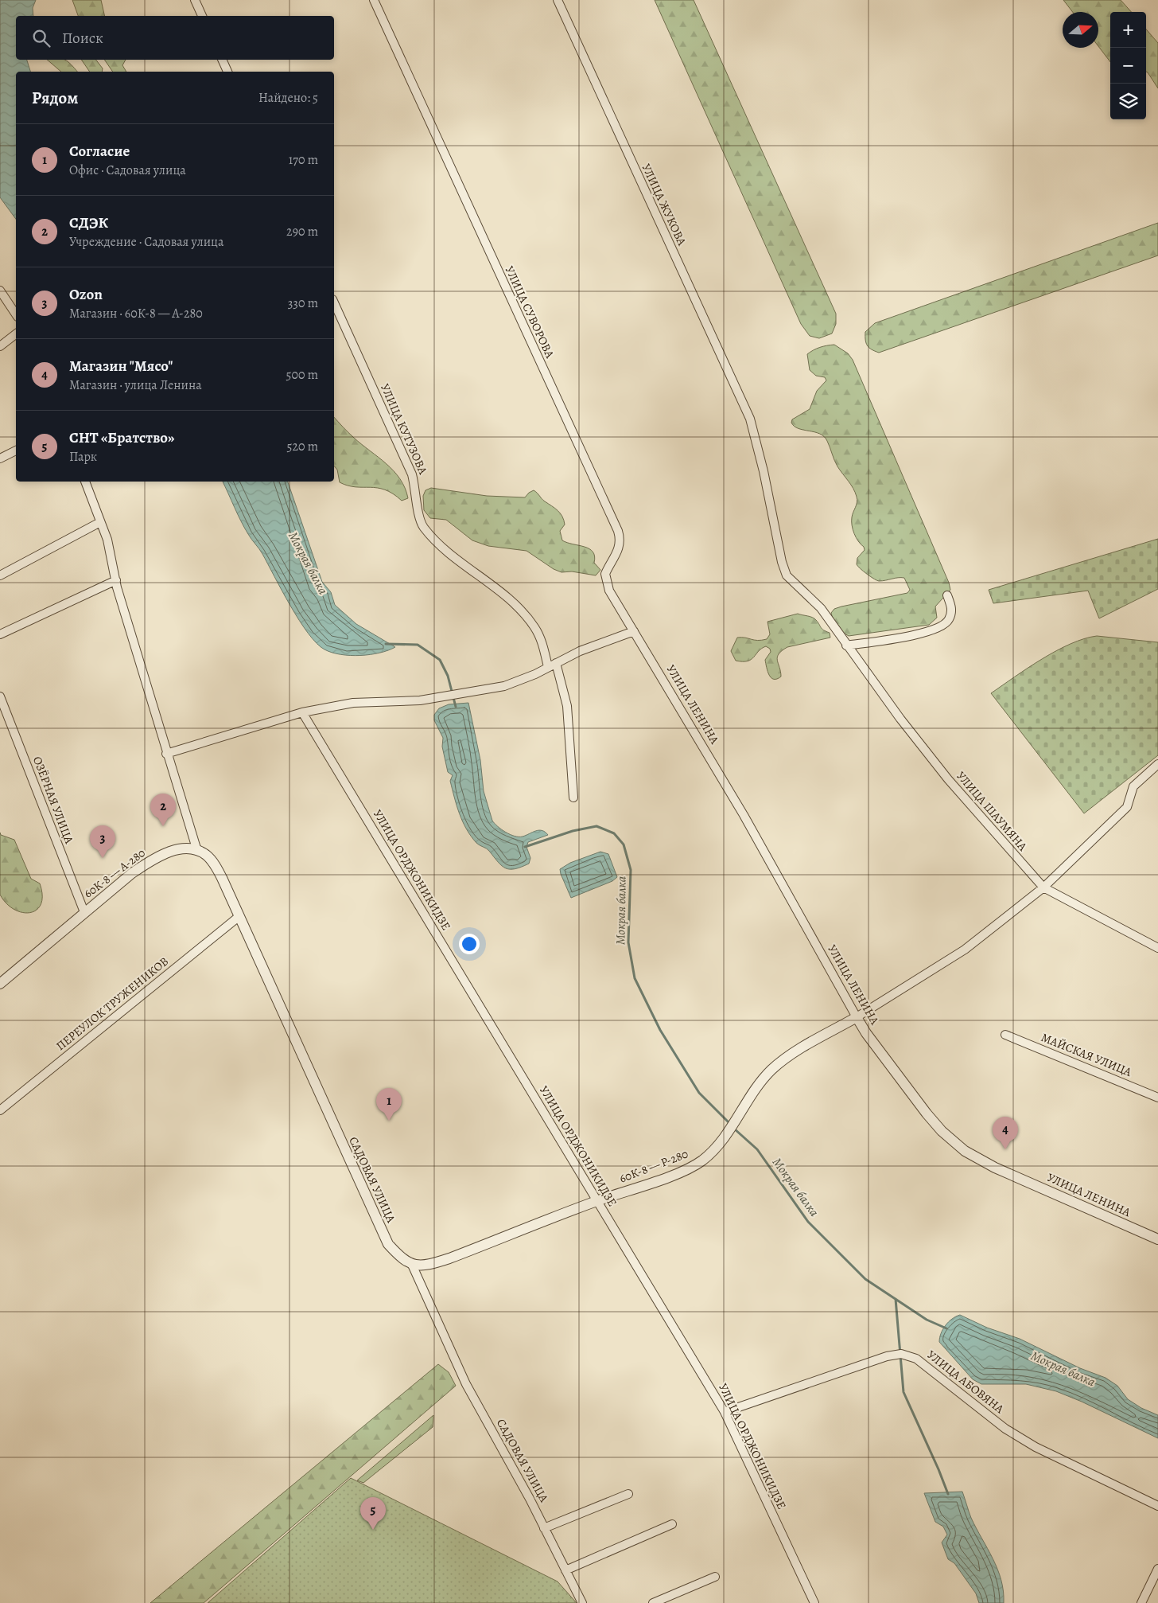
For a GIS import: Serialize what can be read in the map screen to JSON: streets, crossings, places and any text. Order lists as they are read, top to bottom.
{
  "streets": {
    "street": [
      "УЛИЦА ЖУКОВА",
      "УЛИЦА СУВОРОВА",
      "УЛИЦА КУТУЗОВА",
      "УЛИЦА ЛЕНИНА",
      "ОЗЁРНАЯ УЛИЦА",
      "УЛИЦА ШАУМЯНА",
      "УЛИЦА ОРДЖОНИКИДЗЕ",
      "60К-8 — А-280",
      "ПЕРЕУЛОК ТРУЖЕНИКОВ",
      "МАЙСКАЯ УЛИЦА",
      "60К-8 — Р-280",
      "САДОВАЯ УЛИЦА",
      "УЛИЦА АБОВЯНА"
    ]
  },
  "crossings": [
    ["УЛИЦА ЖУКОВА", "УЛИЦА ШАУМЯНА"],
    ["УЛИЦА СУВОРОВА", "УЛИЦА ЛЕНИНА"],
    ["УЛИЦА ЛЕНИНА", "60К-8 — Р-280"],
    ["ОЗЁРНАЯ УЛИЦА", "60К-8 — А-280"],
    ["УЛИЦА ОРДЖОНИКИДЗЕ", "60К-8 — Р-280"],
    ["УЛИЦА ОРДЖОНИКИДЗЕ", "УЛИЦА АБОВЯНА"],
    ["60К-8 — А-280", "САДОВАЯ УЛИЦА"],
    ["ПЕРЕУЛОК ТРУЖЕНИКОВ", "САДОВАЯ УЛИЦА"],
    ["60К-8 — Р-280", "САДОВАЯ УЛИЦА"]
  ],
  "water": ["Мокрая балка"],
  "north": "right",
  "page": {
    "map_buttons": ["+", "−"],
    "search": "Поиск",
    "heading": ["Рядом", "Найдено: 5"],
    "list": [
      {
        "mark": "1",
        "name": "Согласие",
        "note": "Офис · Садовая улица",
        "value": "170 m"
      },
      {
        "mark": "2",
        "name": "СДЭК",
        "note": "Учреждение · Садовая улица",
        "value": "290 m"
      },
      {
        "mark": "3",
        "name": "Ozon",
        "note": "Магазин · 60К-8 — А-280",
        "value": "330 m"
      },
      {
        "mark": "4",
        "name": "Магазин \"Мясо\"",
        "note": "Магазин · улица Ленина",
        "value": "500 m"
      },
      {
        "mark": "5",
        "name": "СНТ «Братство»",
        "note": "Парк",
        "value": "520 m"
      }
    ],
    "pins": [
      "2",
      "3",
      "1",
      "4",
      "5"
    ]
  }
}
